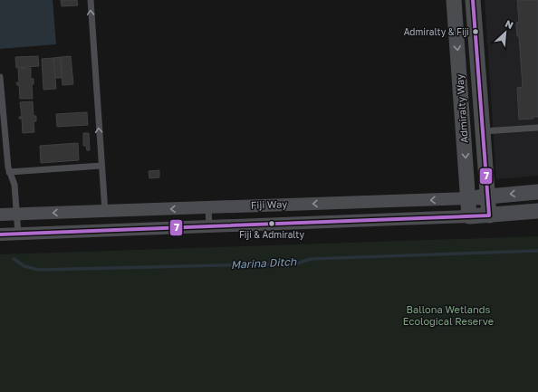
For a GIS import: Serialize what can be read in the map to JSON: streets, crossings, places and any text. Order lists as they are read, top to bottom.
{
  "streets": {
    "street": ["Admiralty Way", "Fiji Way"]
  },
  "crossings": [
    ["Admiralty Way", "Fiji Way"]
  ],
  "water": ["Marina Ditch"],
  "parks": ["Ballona Wetlands Ecological Reserve"],
  "places": ["Admiralty & Fiji", "Fiji & Admiralty"],
  "lines": ["transit line 7"],
  "north": "top right"
}
